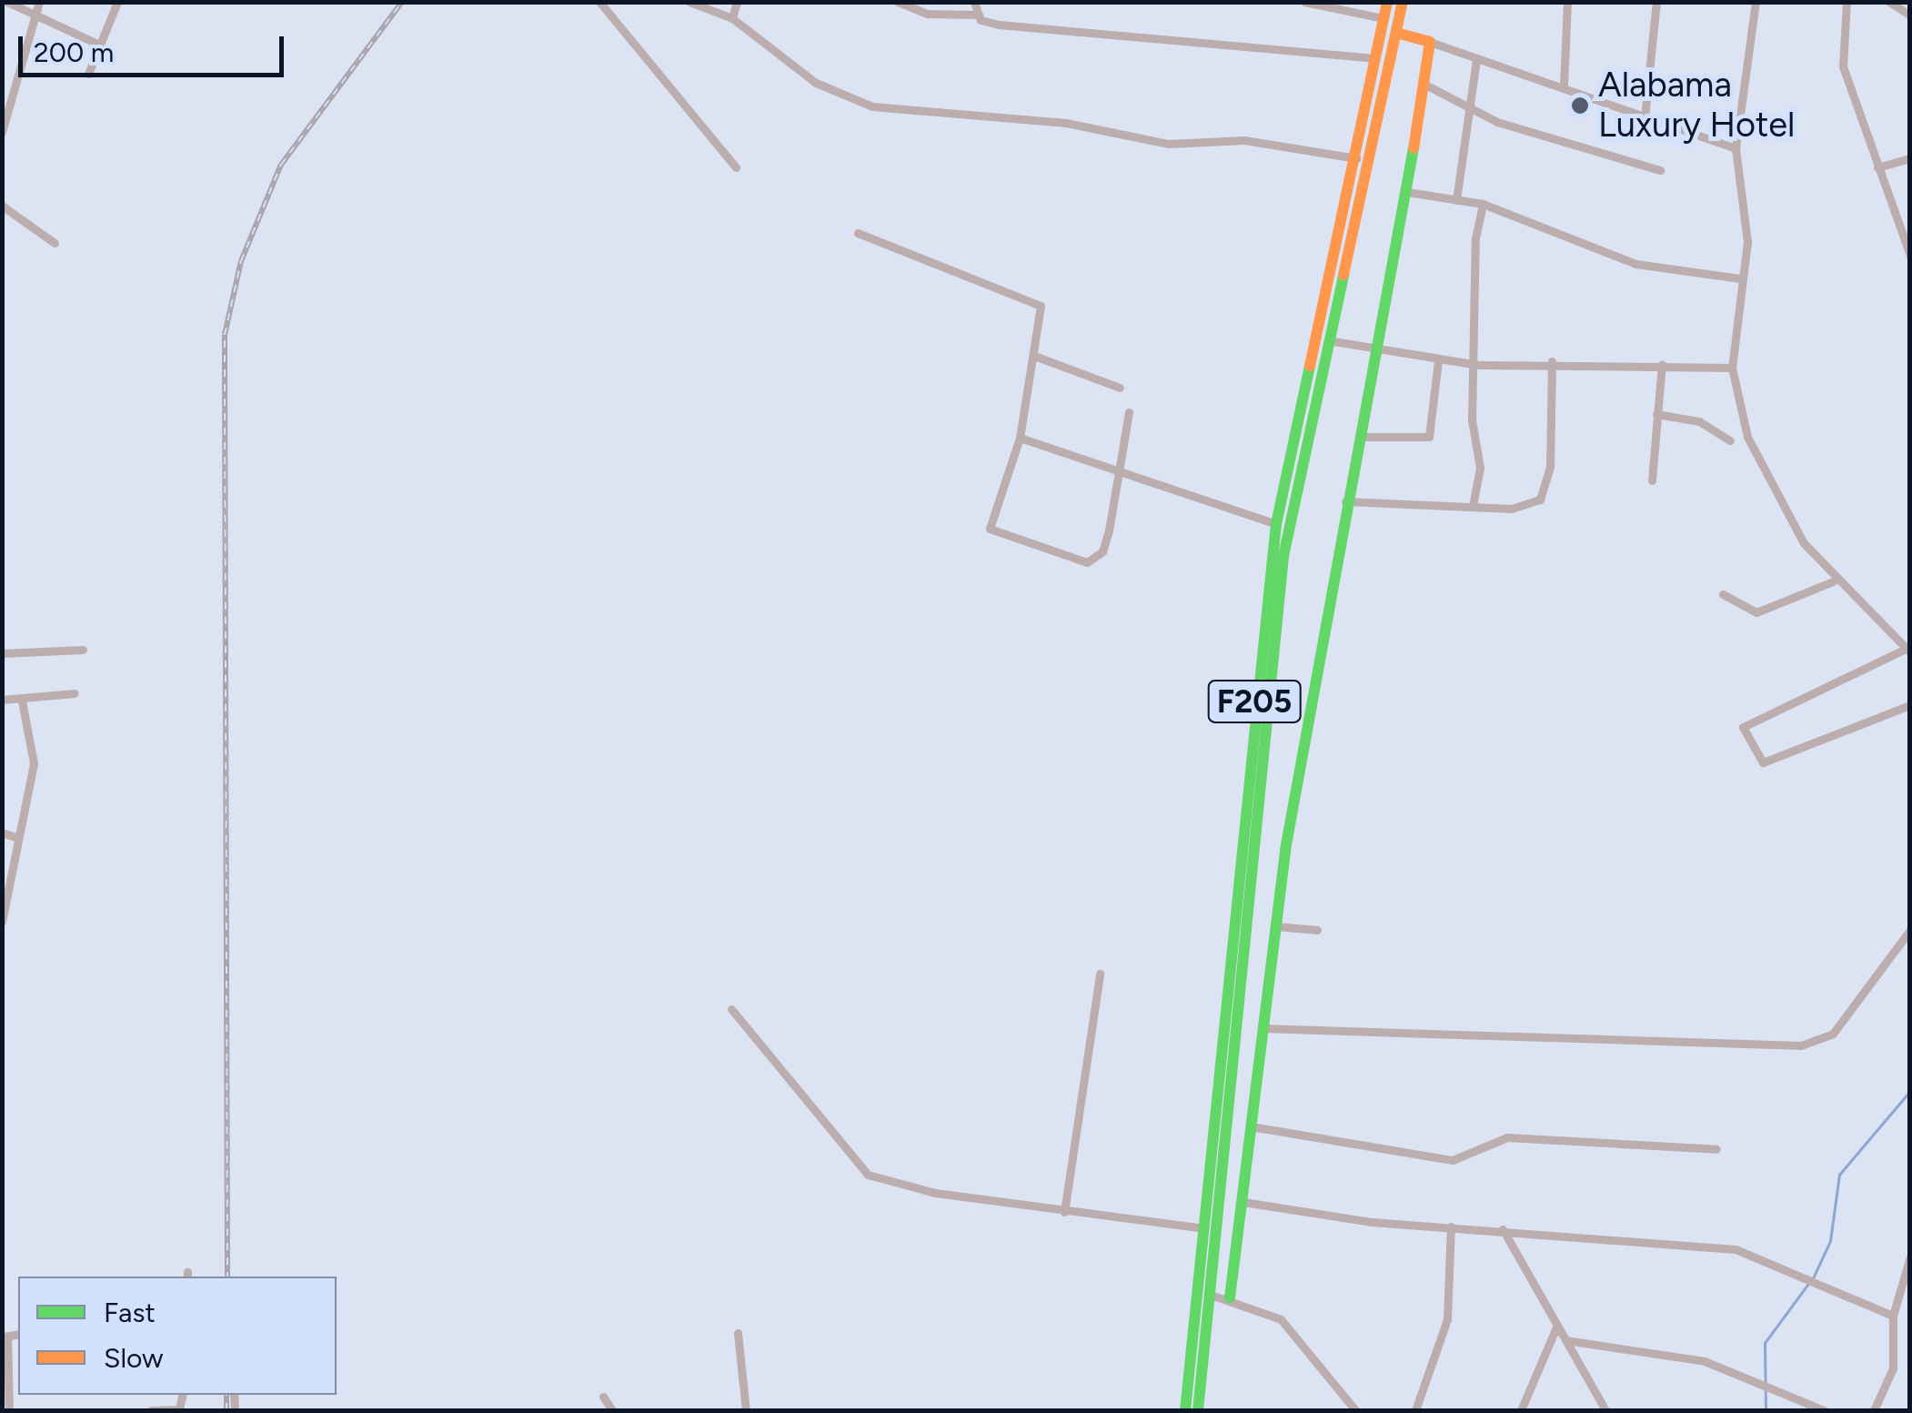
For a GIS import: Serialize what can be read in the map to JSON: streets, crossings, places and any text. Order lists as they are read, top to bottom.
{
  "streets": {
    "main road": ["F205"]
  },
  "places": ["Alabama Luxury Hotel"],
  "legend": ["Fast", "Slow"],
  "scale_bar": "200 m"
}
